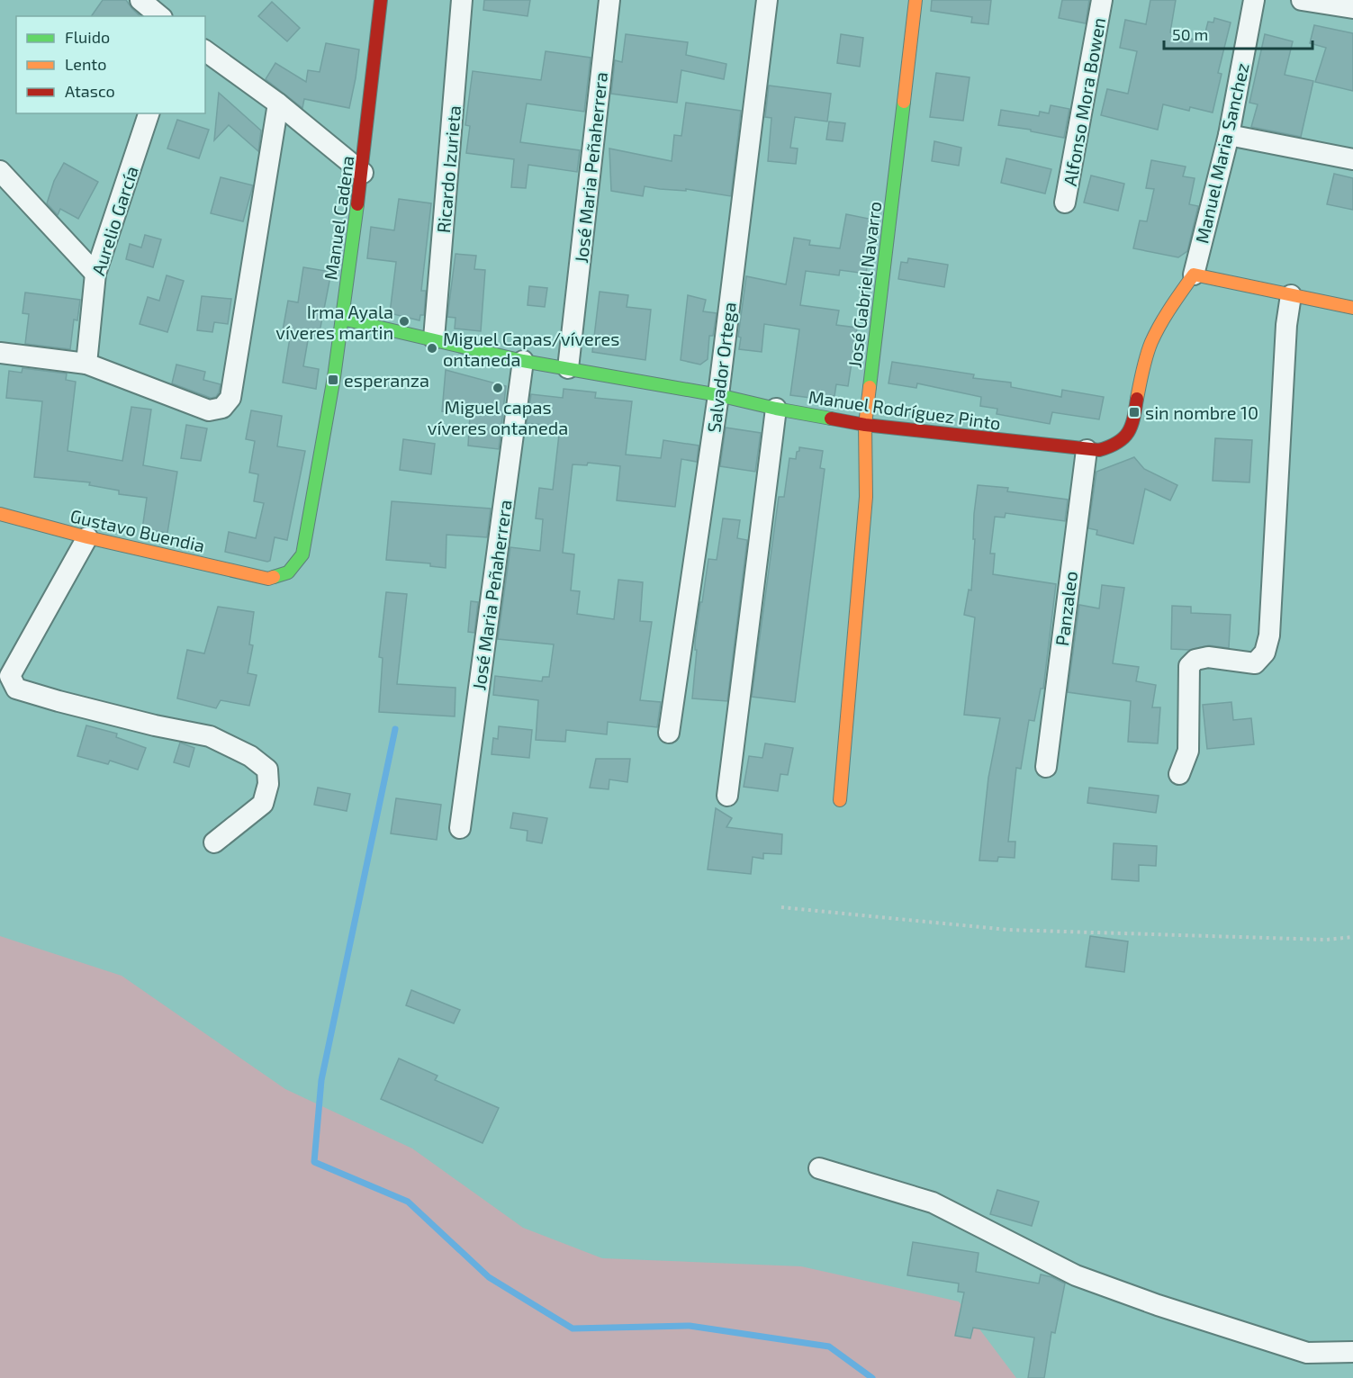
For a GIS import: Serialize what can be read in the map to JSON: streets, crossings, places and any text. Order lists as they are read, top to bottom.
{
  "streets": {
    "street": [
      "Alfonso Mora Bowen",
      "Manuel Maria Sanchez",
      "José Maria Peñaherrera",
      "Ricardo Izurieta",
      "Manuel Cadena",
      "Aurelio García",
      "José Gabriel Navarro",
      "Salvador Ortega",
      "Manuel Rodríguez Pinto",
      "Gustavo Buendia",
      "Panzaleo"
    ]
  },
  "crossings": [
    ["Manuel Maria Sanchez", "Manuel Rodríguez Pinto"],
    ["José Maria Peñaherrera", "Manuel Rodríguez Pinto"],
    ["Ricardo Izurieta", "Manuel Rodríguez Pinto"],
    ["Manuel Cadena", "Manuel Rodríguez Pinto"],
    ["Manuel Cadena", "Gustavo Buendia"],
    ["José Gabriel Navarro", "Manuel Rodríguez Pinto"],
    ["Salvador Ortega", "Manuel Rodríguez Pinto"],
    ["Manuel Rodríguez Pinto", "Panzaleo"]
  ],
  "places": {
    "other": ["Irma Ayala víveres martin", "Miguel Capas/víveres ontaneda", "Miguel capas víveres ontaneda"],
    "transit": ["esperanza", "sin nombre 10"]
  },
  "legend": ["Fluido", "Lento", "Atasco"],
  "scale_bar": "50 m"
}
